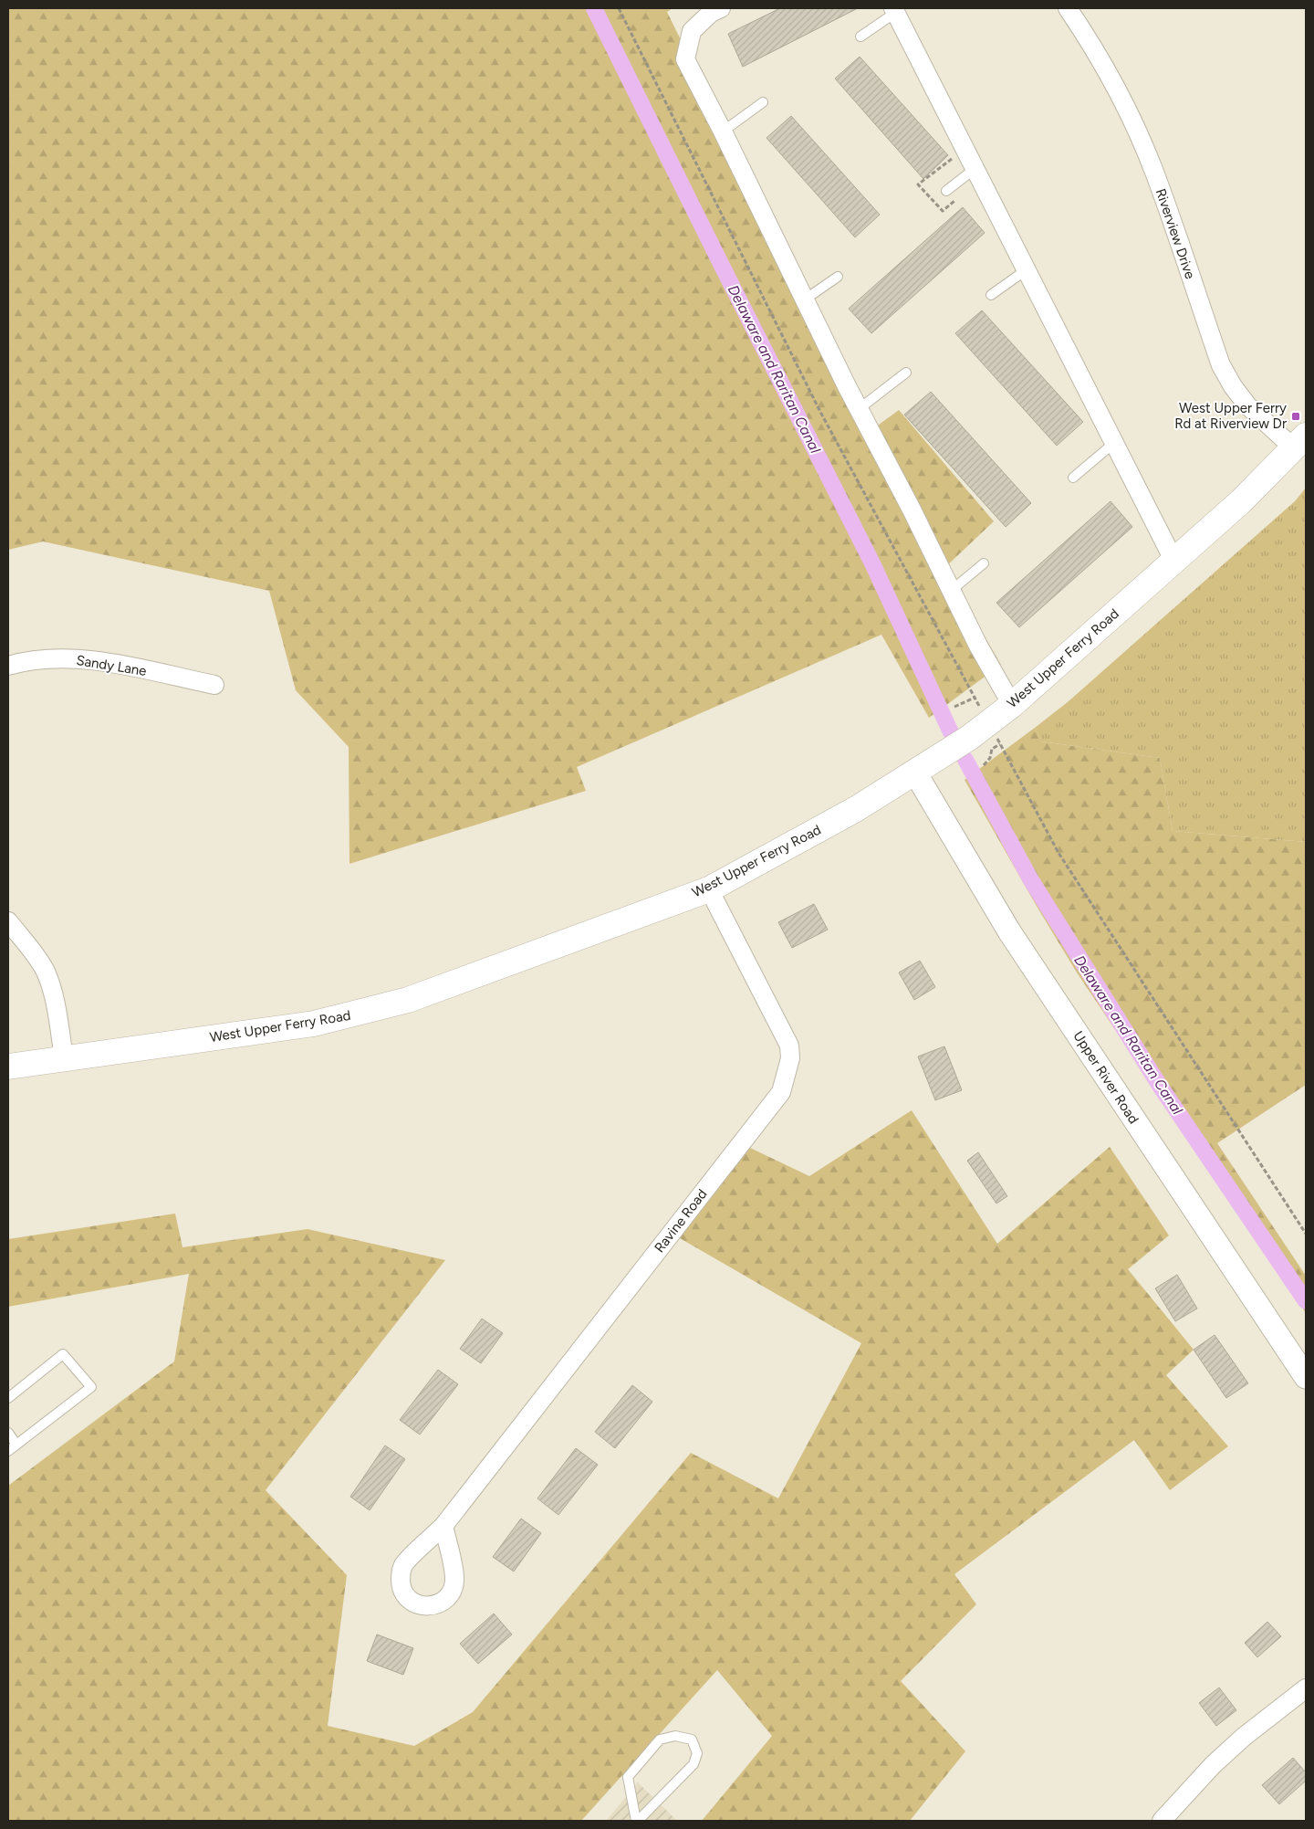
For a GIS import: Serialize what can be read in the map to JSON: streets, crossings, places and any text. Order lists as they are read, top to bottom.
{
  "streets": {
    "main road": ["West Upper Ferry Road"],
    "street": [
      "Riverview Drive",
      "Sandy Lane",
      "Upper River Road",
      "Ravine Road"
    ]
  },
  "crossings": [
    ["Riverview Drive", "West Upper Ferry Road"],
    ["West Upper Ferry Road", "Upper River Road"],
    ["West Upper Ferry Road", "Ravine Road"]
  ],
  "water": ["Delaware and Raritan Canal"],
  "places": {
    "transit": ["West Upper Ferry Rd at Riverview Dr"]
  }
}
